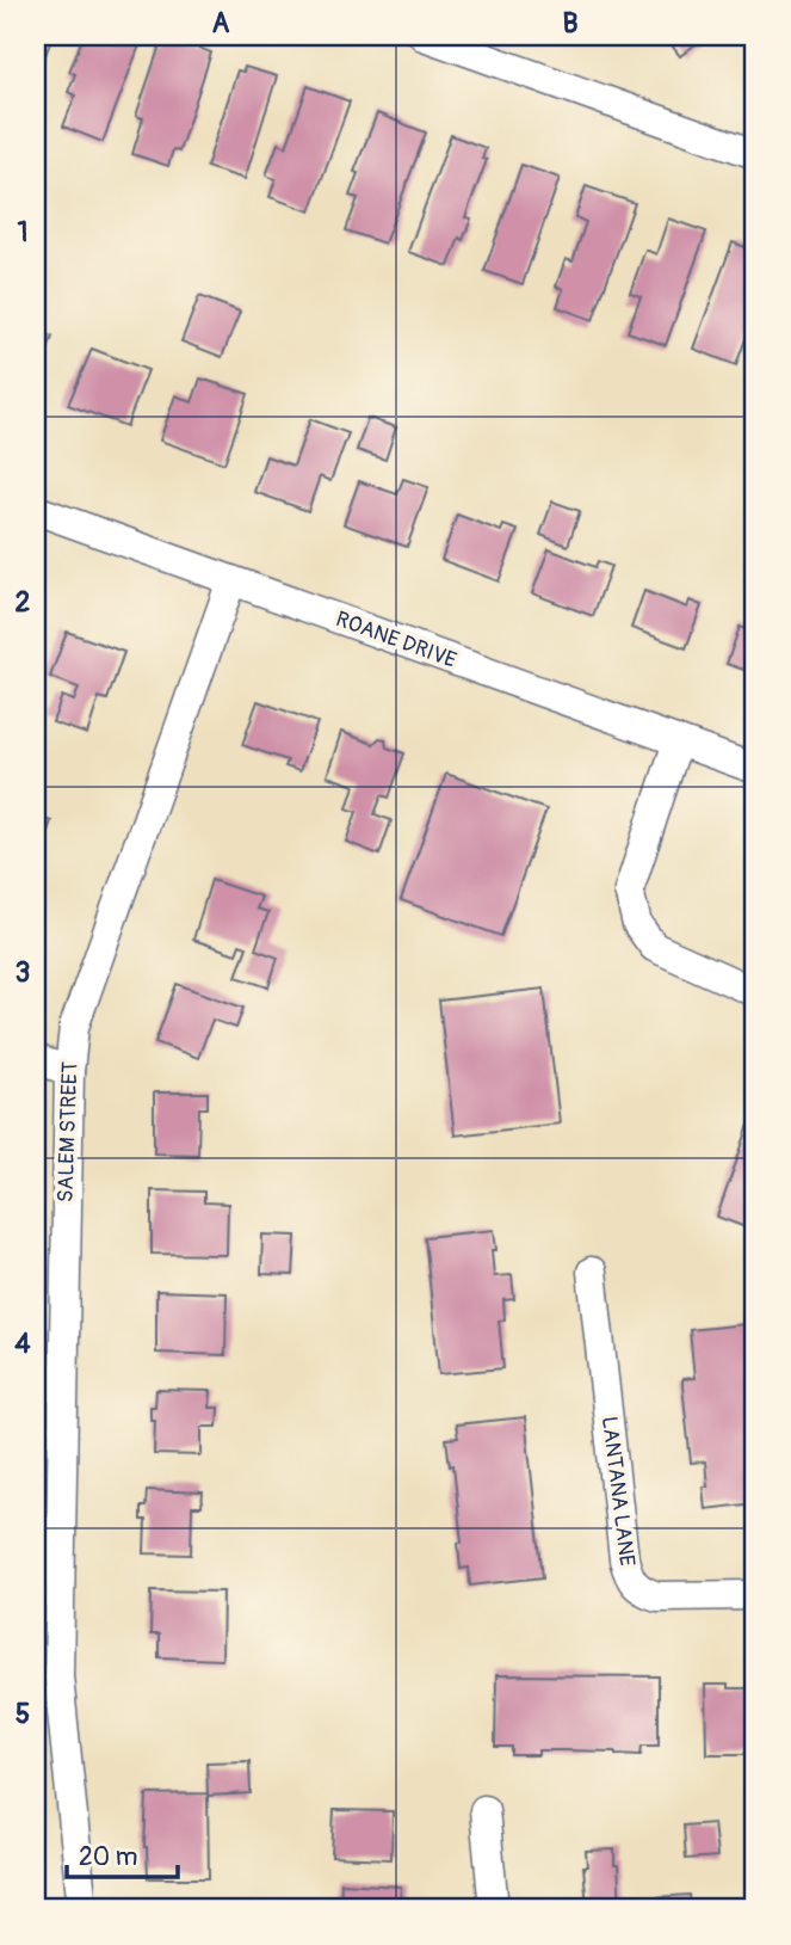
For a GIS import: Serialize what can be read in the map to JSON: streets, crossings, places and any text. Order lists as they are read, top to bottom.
{
  "streets": {
    "street": ["ROANE DRIVE", "SALEM STREET", "LANTANA LANE"]
  },
  "crossings": [
    ["ROANE DRIVE", "SALEM STREET"]
  ],
  "scale_bar": "20 m",
  "grid": {
    "columns": ["A", "B"],
    "rows": [
      "1",
      "2",
      "3",
      "4",
      "5"
    ]
  }
}
